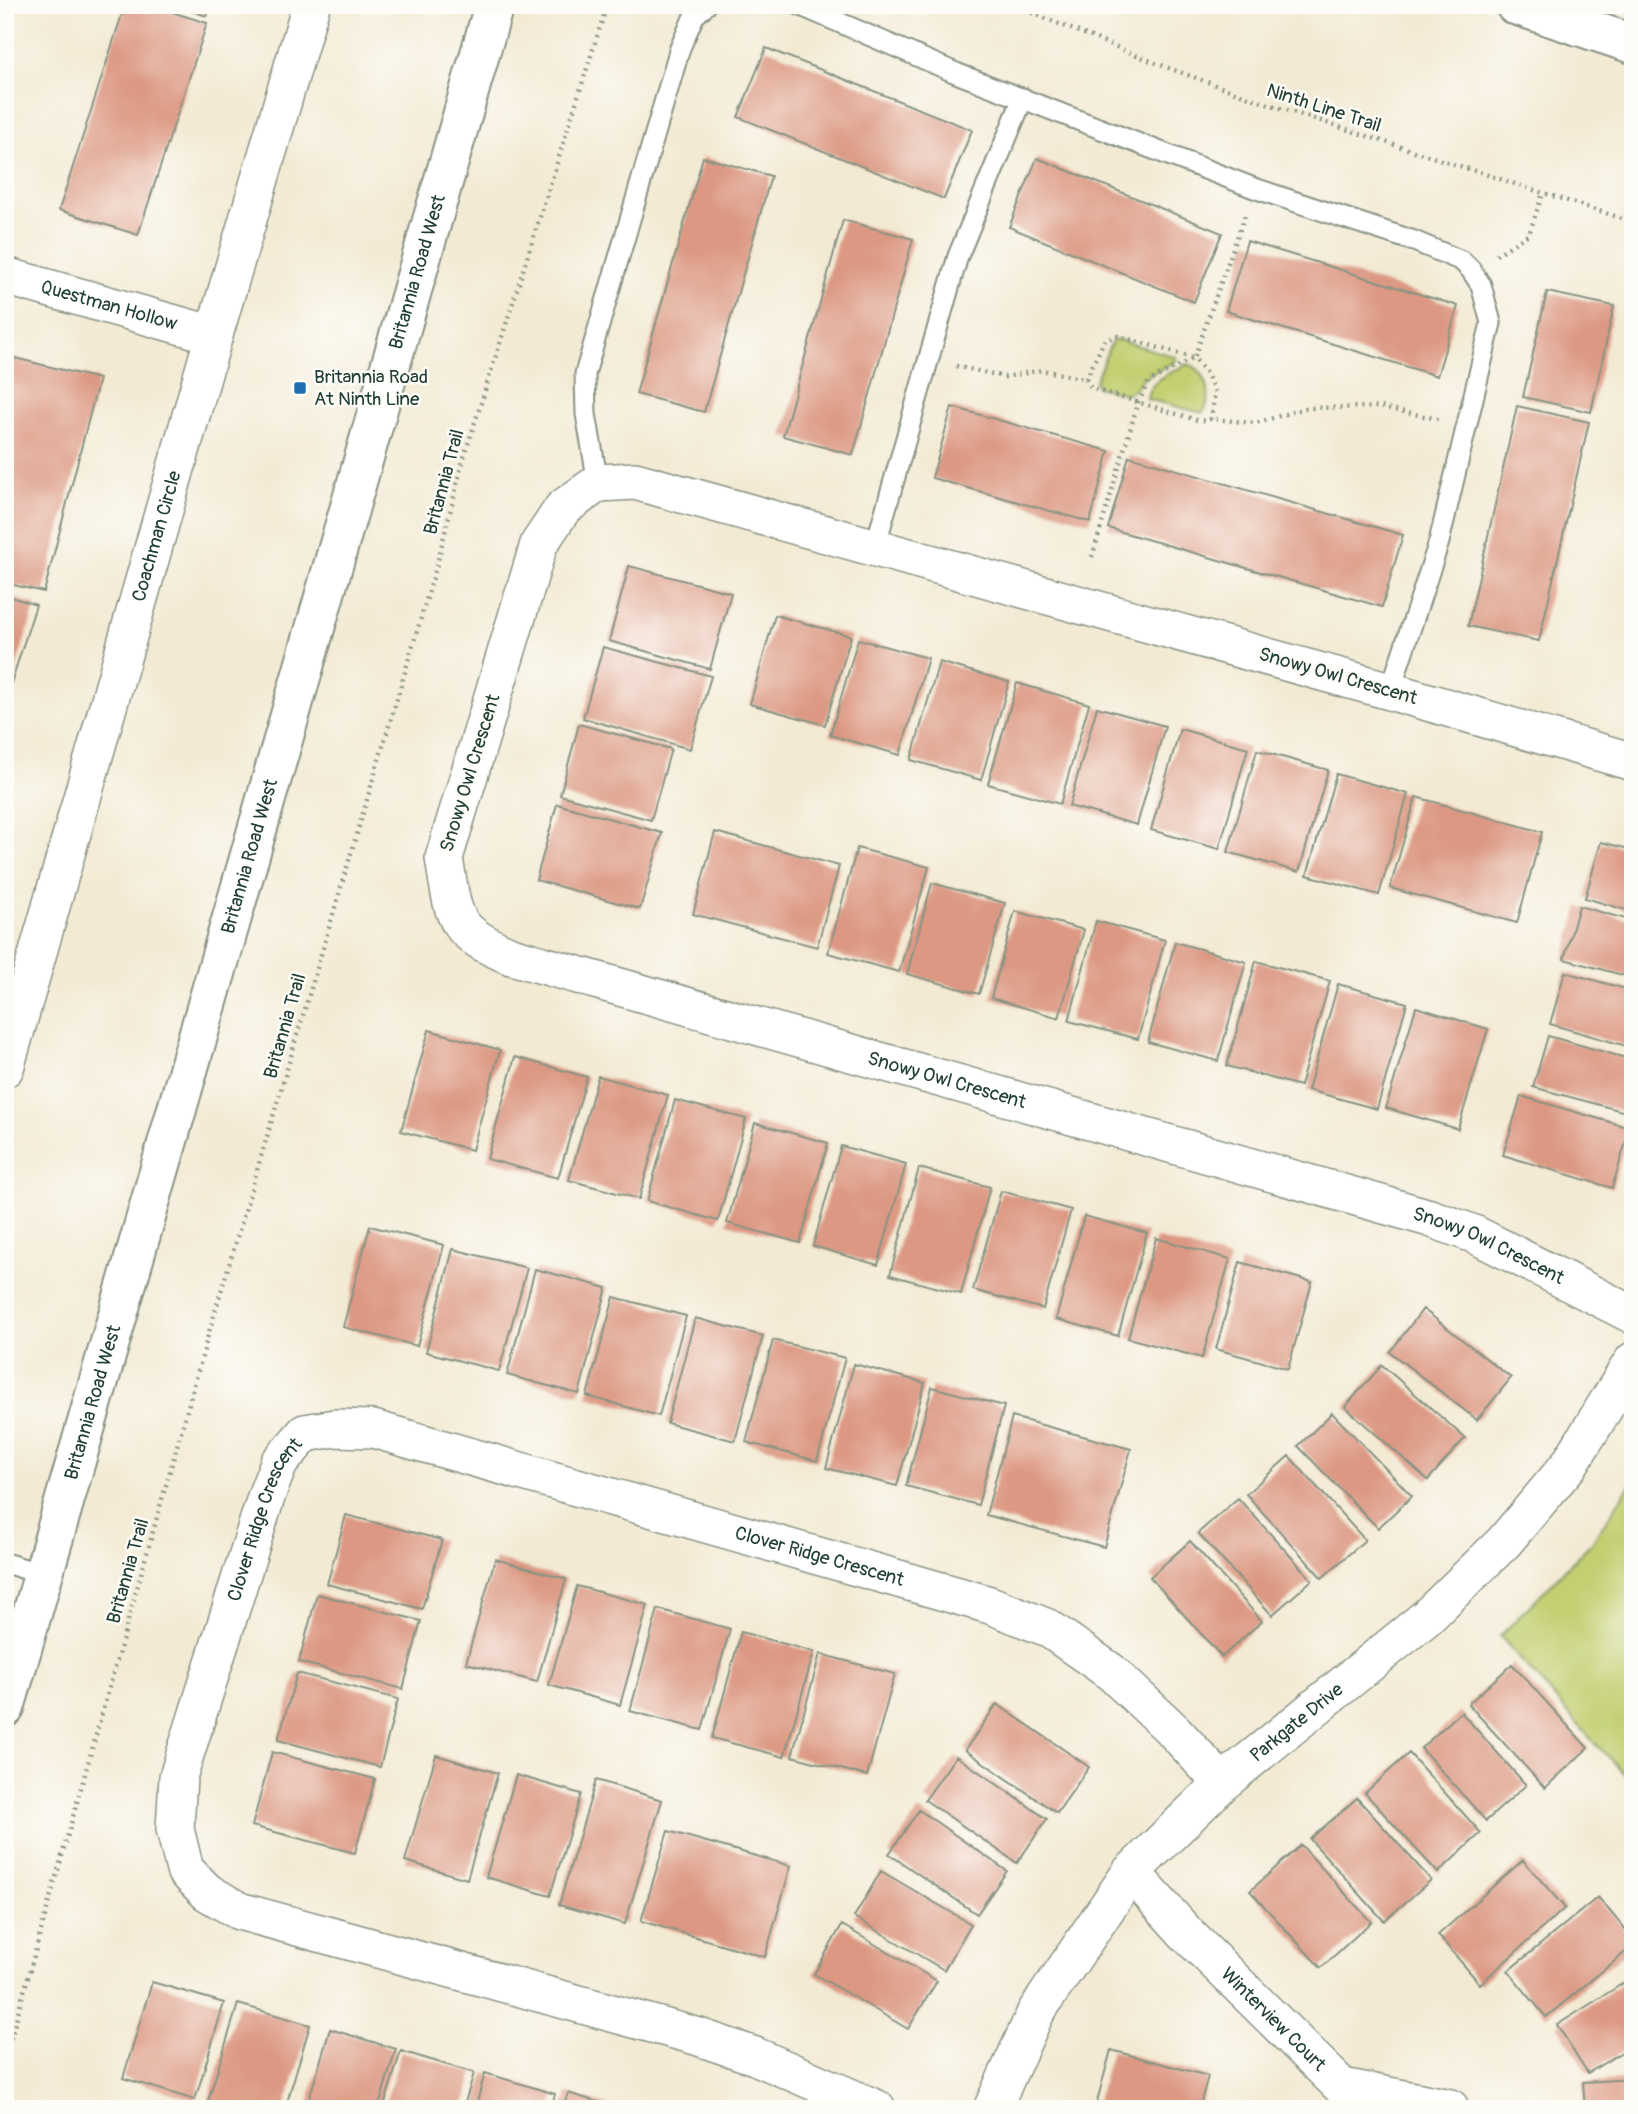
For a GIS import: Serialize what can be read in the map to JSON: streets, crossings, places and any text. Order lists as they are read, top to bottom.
{
  "streets": {
    "main road": ["Britannia Road West"],
    "street": [
      "Questman Hollow",
      "Coachman Circle",
      "Snowy Owl Crescent",
      "Clover Ridge Crescent",
      "Parkgate Drive",
      "Winterview Court"
    ],
    "path": ["Ninth Line Trail", "Britannia Trail"]
  },
  "crossings": [
    ["Questman Hollow", "Coachman Circle"],
    ["Clover Ridge Crescent", "Parkgate Drive"],
    ["Parkgate Drive", "Winterview Court"]
  ],
  "places": {
    "transit": ["Britannia Road At Ninth Line"]
  }
}
